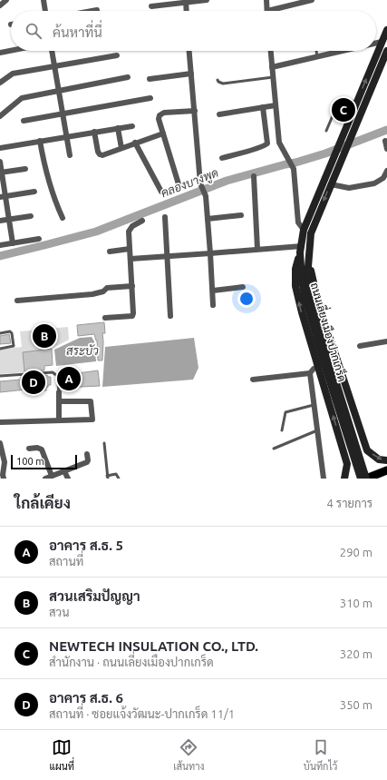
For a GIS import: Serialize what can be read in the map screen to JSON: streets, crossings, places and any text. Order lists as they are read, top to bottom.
{
  "streets": {
    "main road": ["ถนนเลี่ยงเมืองปากเกร็ด"]
  },
  "water": ["คลองบางพูด", "สระบัว"],
  "scale_bar": "100 m",
  "page": {
    "search": "ค้นหาที่นี่",
    "pins": [
      "C",
      "B",
      "A",
      "D"
    ],
    "scale": "100 m",
    "heading": ["ใกล้เคียง", "4 รายการ"],
    "list": [
      {
        "mark": "A",
        "name": "อาคาร ส.ธ. 5",
        "note": "สถานที่",
        "value": "290 m"
      },
      {
        "mark": "B",
        "name": "สวนเสริมปัญญา",
        "note": "สวน",
        "value": "310 m"
      },
      {
        "mark": "C",
        "name": "NEWTECH INSULATION CO., LTD.",
        "note": "สำนักงาน · ถนนเลี่ยงเมืองปากเกร็ด",
        "value": "320 m"
      },
      {
        "mark": "D",
        "name": "อาคาร ส.ธ. 6",
        "note": "สถานที่ · ซอยแจ้งวัฒนะ-ปากเกร็ด 11/1",
        "value": "350 m"
      }
    ],
    "nav": ["แผนที่", "เส้นทาง", "บันทึกไว้"]
  }
}
